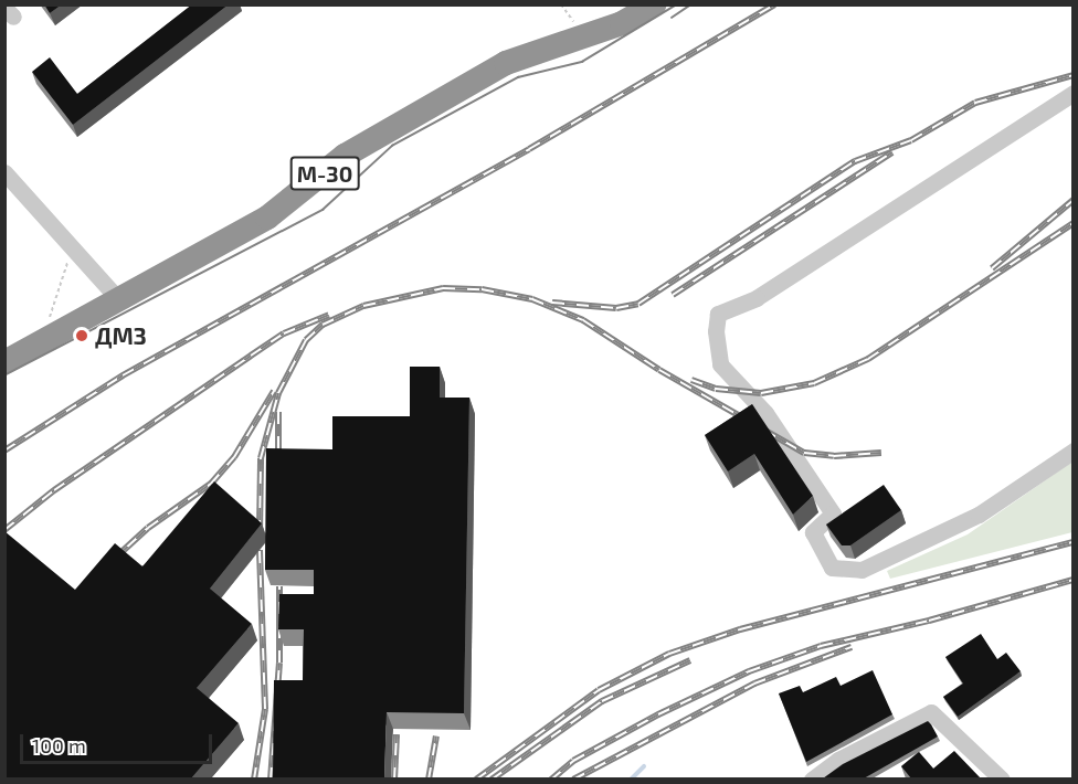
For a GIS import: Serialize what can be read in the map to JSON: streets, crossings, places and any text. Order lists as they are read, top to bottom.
{
  "streets": {
    "highway": ["М-30"]
  },
  "places": ["ДМЗ"],
  "scale_bar": "100 m"
}
